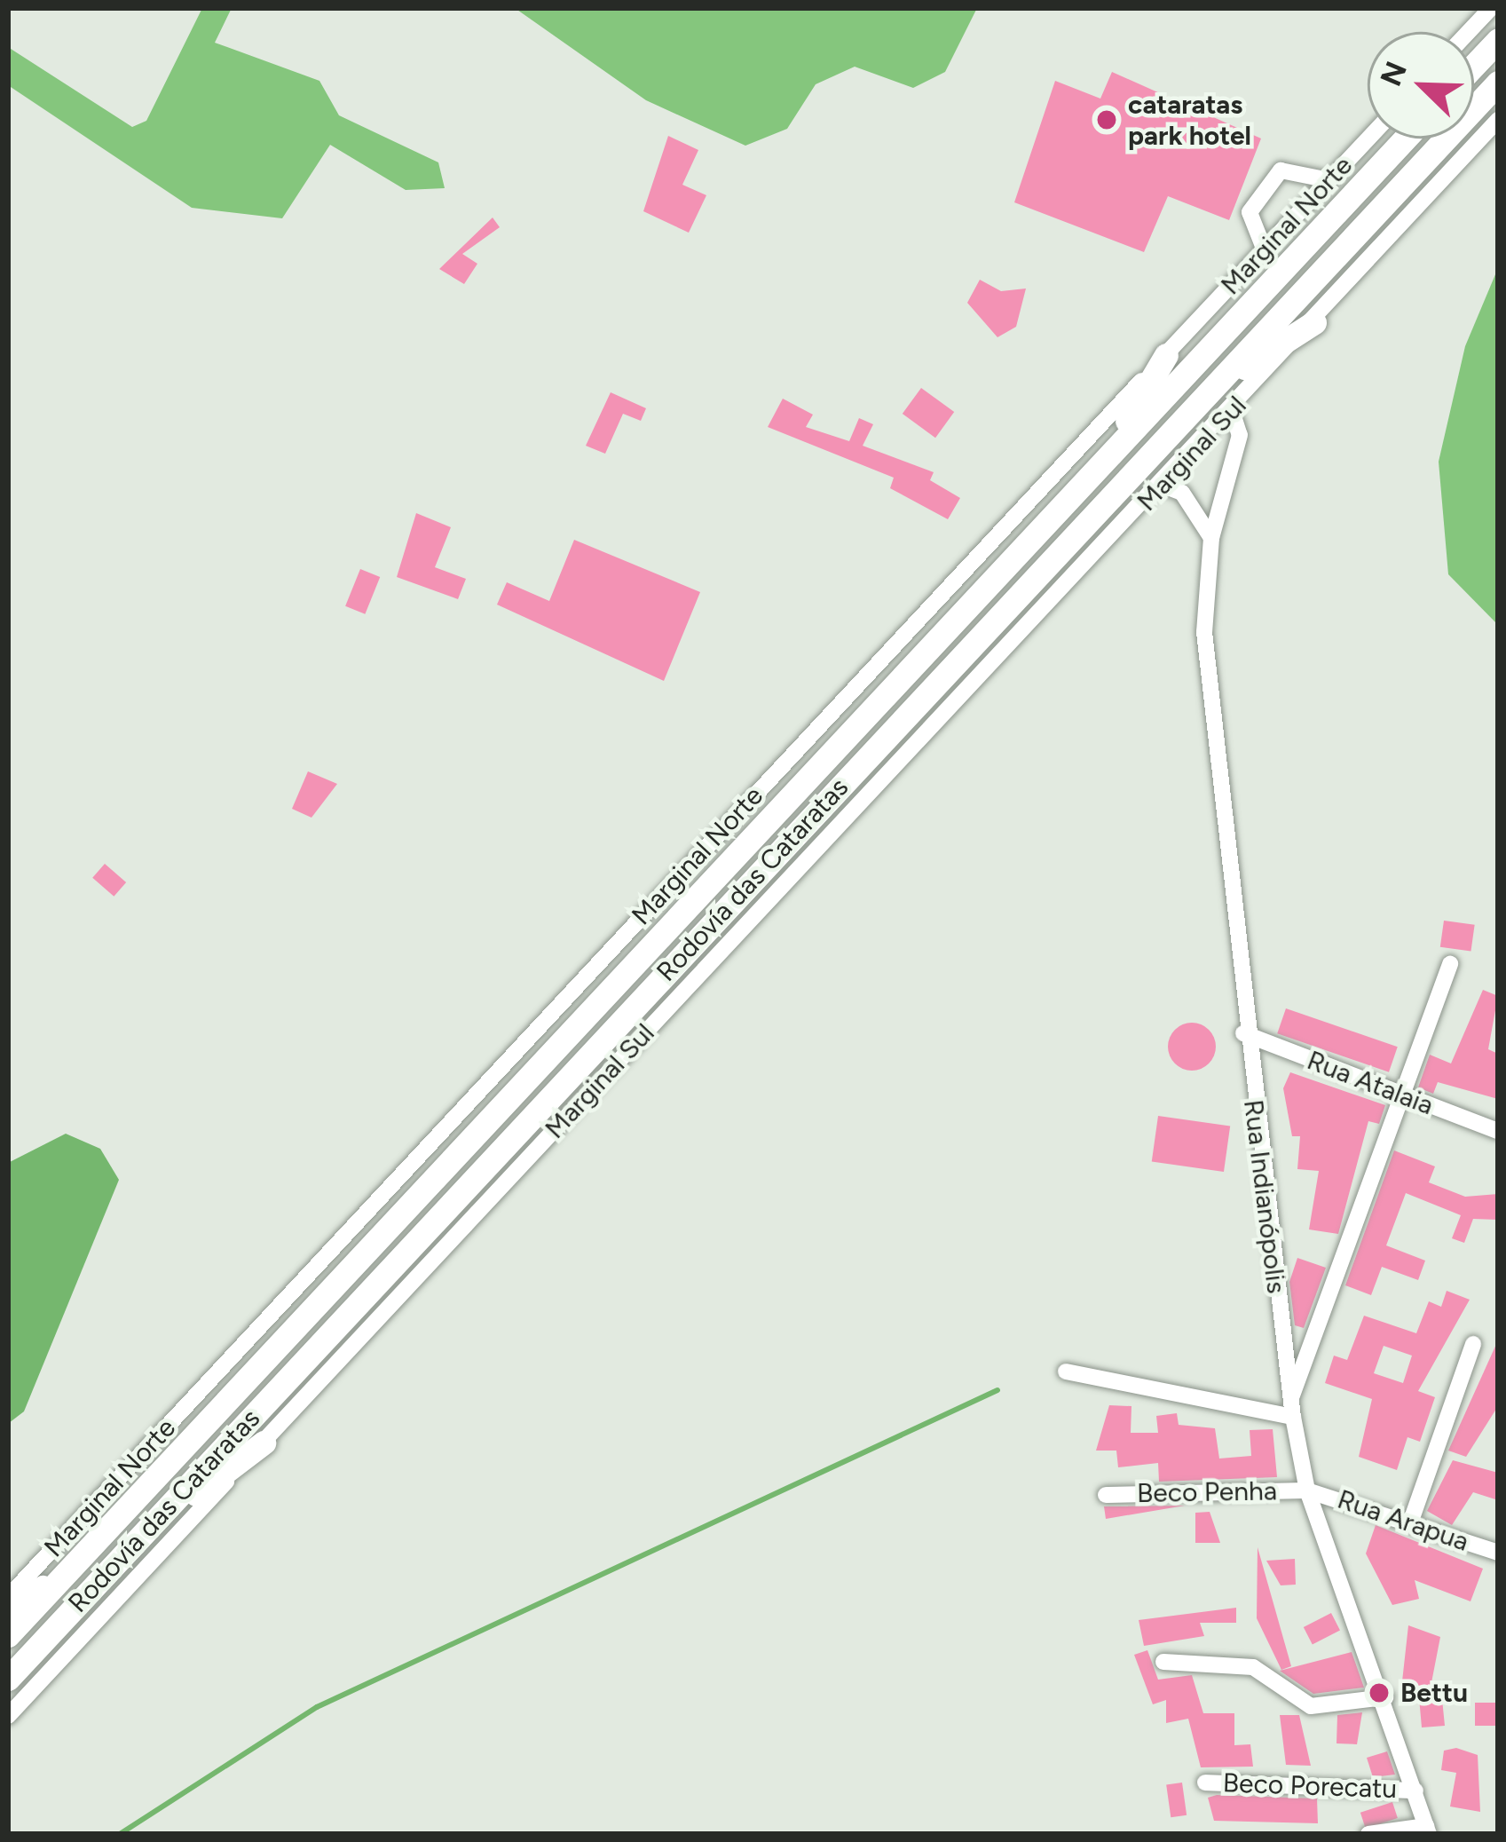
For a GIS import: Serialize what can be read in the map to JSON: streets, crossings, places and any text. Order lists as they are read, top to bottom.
{
  "streets": {
    "highway": ["Rodovía das Cataratas"],
    "street": [
      "Marginal Norte",
      "Marginal Sul",
      "Rua Atalaia",
      "Rua Indianópolis",
      "Beco Penha",
      "Rua Arapua",
      "Beco Porecatu"
    ]
  },
  "crossings": [
    ["Marginal Sul", "Rua Indianópolis"],
    ["Rua Atalaia", "Rua Indianópolis"],
    ["Rua Indianópolis", "Beco Penha"],
    ["Rua Indianópolis", "Rua Arapua"],
    ["Rua Indianópolis", "Beco Porecatu"],
    ["Beco Penha", "Rua Arapua"]
  ],
  "places": ["cataratas park hotel", "Bettu"],
  "north": "top left"
}
